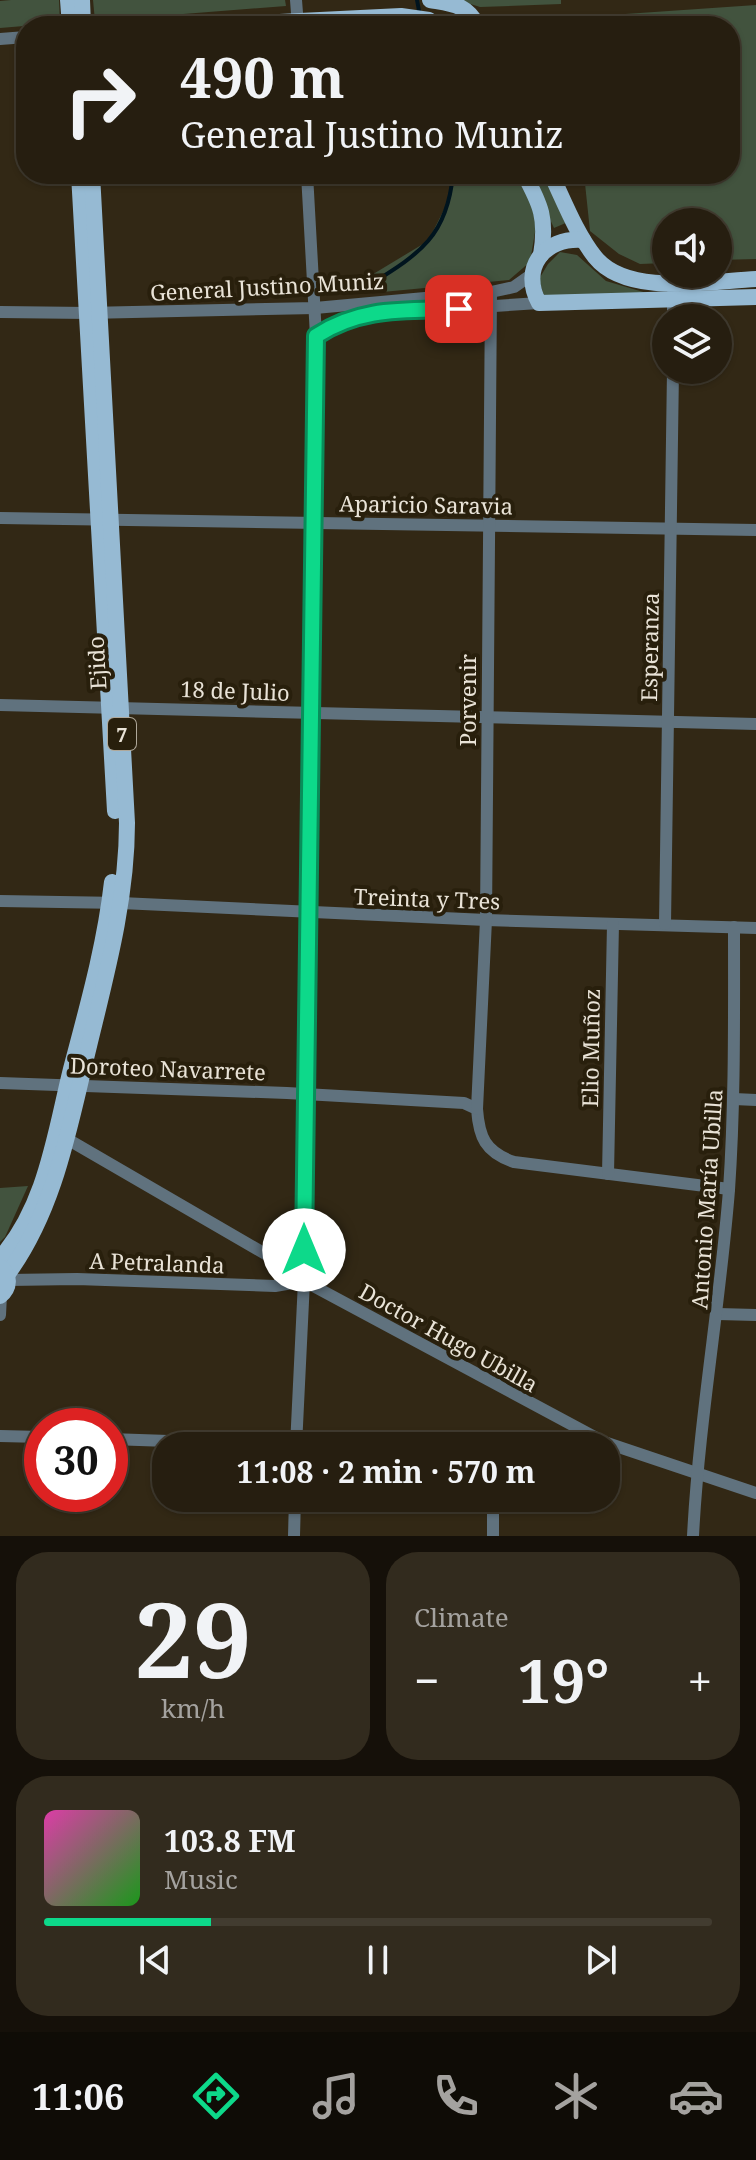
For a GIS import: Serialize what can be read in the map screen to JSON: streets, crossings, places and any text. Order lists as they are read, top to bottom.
{
  "streets": {
    "main road": ["Ejido", "7"],
    "street": [
      "General Justino Muniz",
      "Aparicio Saravia",
      "Esperanza",
      "18 de Julio",
      "Porvenir",
      "Treinta y Tres",
      "Elio Muñoz",
      "Doroteo Navarrete",
      "Antonio María Ubilla",
      "A Petralanda",
      "Doctor Hugo Ubilla"
    ]
  },
  "crossings": [
    ["General Justino Muniz", "Ejido"],
    ["General Justino Muniz", "Porvenir"],
    ["Aparicio Saravia", "Esperanza"],
    ["Aparicio Saravia", "Ejido"],
    ["Aparicio Saravia", "Porvenir"],
    ["Esperanza", "18 de Julio"],
    ["Esperanza", "Treinta y Tres"],
    ["Ejido", "18 de Julio"],
    ["Ejido", "7"],
    ["Ejido", "Treinta y Tres"],
    ["Ejido", "Doroteo Navarrete"],
    ["Ejido", "A Petralanda"],
    ["Ejido", "Doctor Hugo Ubilla"],
    ["18 de Julio", "Porvenir"],
    ["Porvenir", "Treinta y Tres"],
    ["Porvenir", "Doroteo Navarrete"],
    ["7", "A Petralanda"],
    ["Treinta y Tres", "Elio Muñoz"],
    ["Treinta y Tres", "Antonio María Ubilla"],
    ["Antonio María Ubilla", "Doctor Hugo Ubilla"],
    ["A Petralanda", "Doctor Hugo Ubilla"]
  ],
  "page": {
    "turn": ["490 m", "General Justino Muniz"],
    "limit": "30",
    "trip": "11:08 · 2 min · 570 m",
    "tile": [
      ["29", "km/h"],
      "Climate"
    ],
    "heat": ["−", "19°", "+"],
    "song": ["103.8 FM", "Music"],
    "tabs": "11:06"
  }
}
